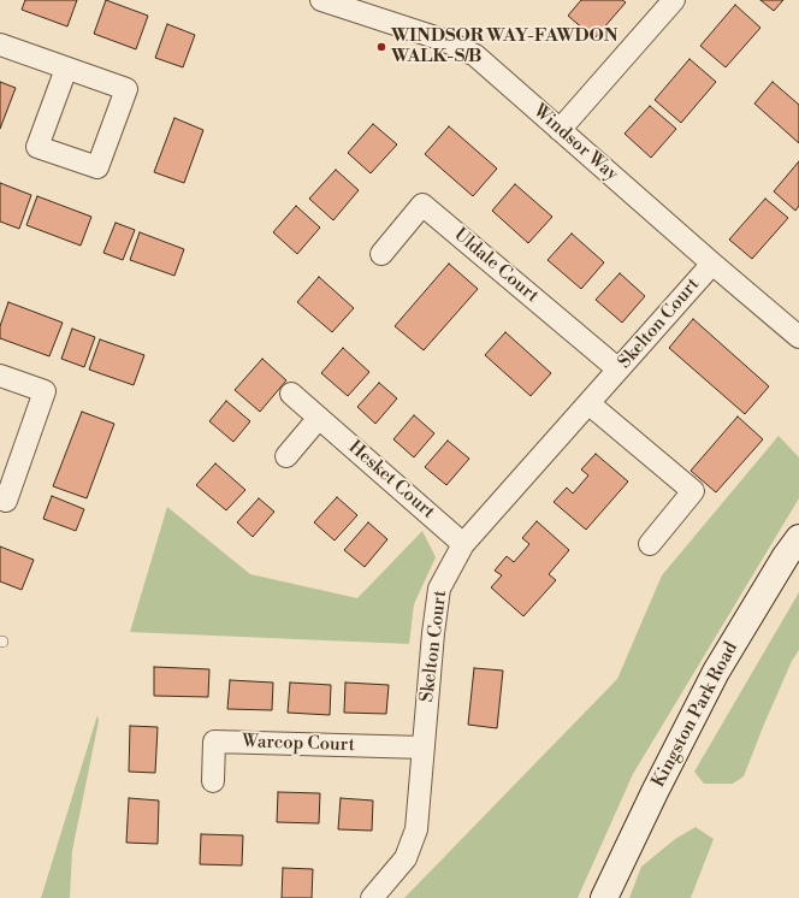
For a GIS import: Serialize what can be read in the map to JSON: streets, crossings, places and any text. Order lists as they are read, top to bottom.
{
  "streets": {
    "street": [
      "Windsor Way",
      "Uldale Court",
      "Skelton Court",
      "Hesket Court",
      "Kingston Park Road",
      "Warcop Court"
    ]
  },
  "crossings": [
    ["Windsor Way", "Skelton Court"],
    ["Uldale Court", "Skelton Court"],
    ["Skelton Court", "Hesket Court"],
    ["Skelton Court", "Warcop Court"]
  ],
  "places": ["WINDSOR WAY-FAWDON WALK-S/B"]
}
